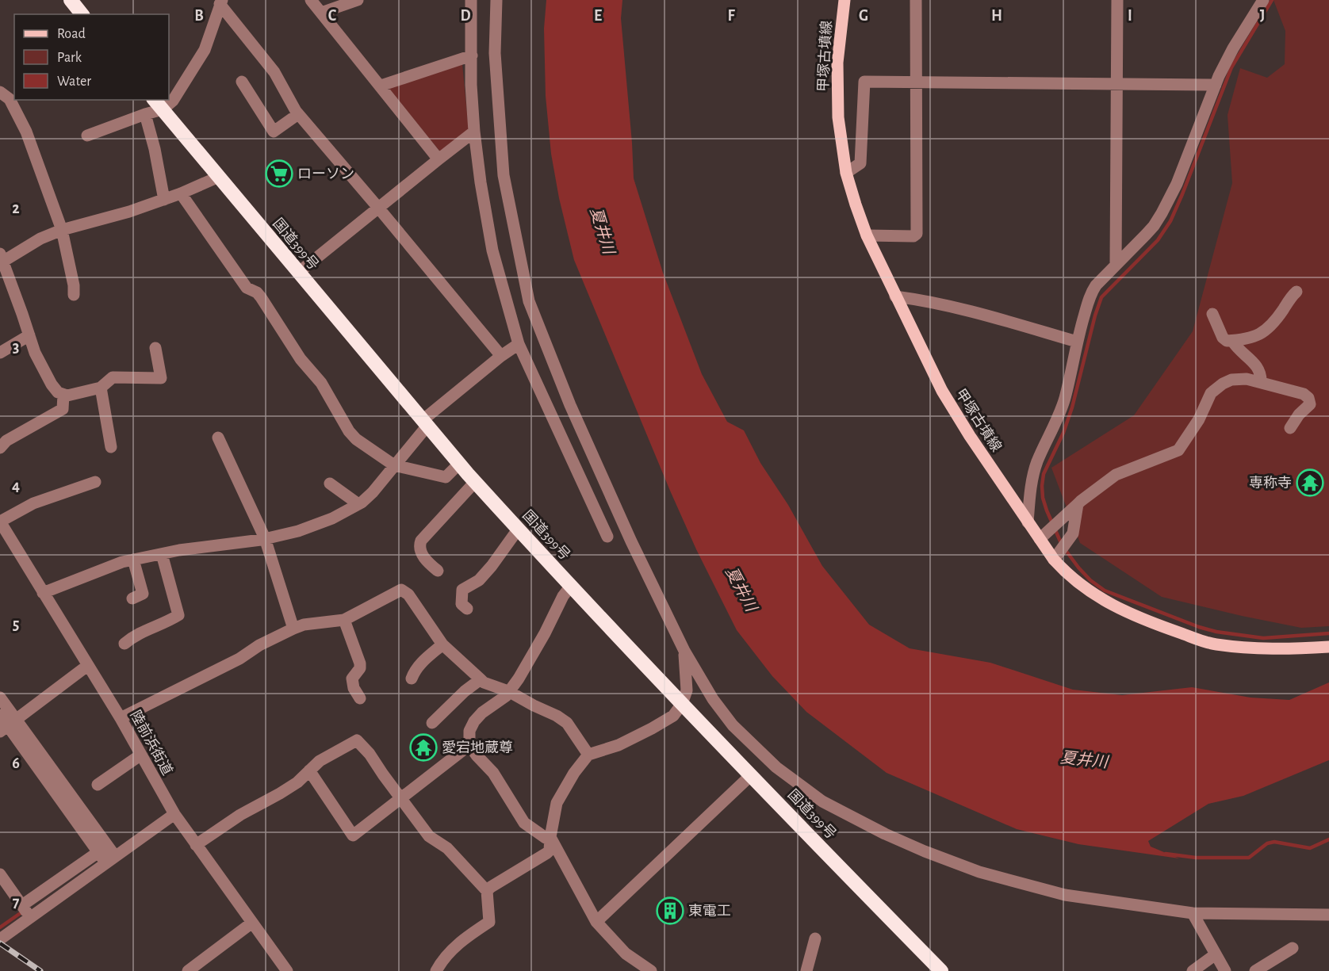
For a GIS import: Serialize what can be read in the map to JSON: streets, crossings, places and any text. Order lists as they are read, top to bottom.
{
  "streets": {
    "highway": ["国道399号"],
    "main road": ["甲塚古墳線"],
    "street": ["陸前浜街道"]
  },
  "water": ["夏井川"],
  "places": {
    "supermarket": ["ローソン"],
    "temple": ["専称寺", "愛宕地蔵尊"],
    "building": ["東電工"]
  },
  "legend": ["Road", "Park", "Water"],
  "grid": {
    "columns": [
      "B",
      "C",
      "D",
      "E",
      "F",
      "G",
      "H",
      "I",
      "J"
    ],
    "rows": [
      "2",
      "3",
      "4",
      "5",
      "6",
      "7"
    ]
  }
}
